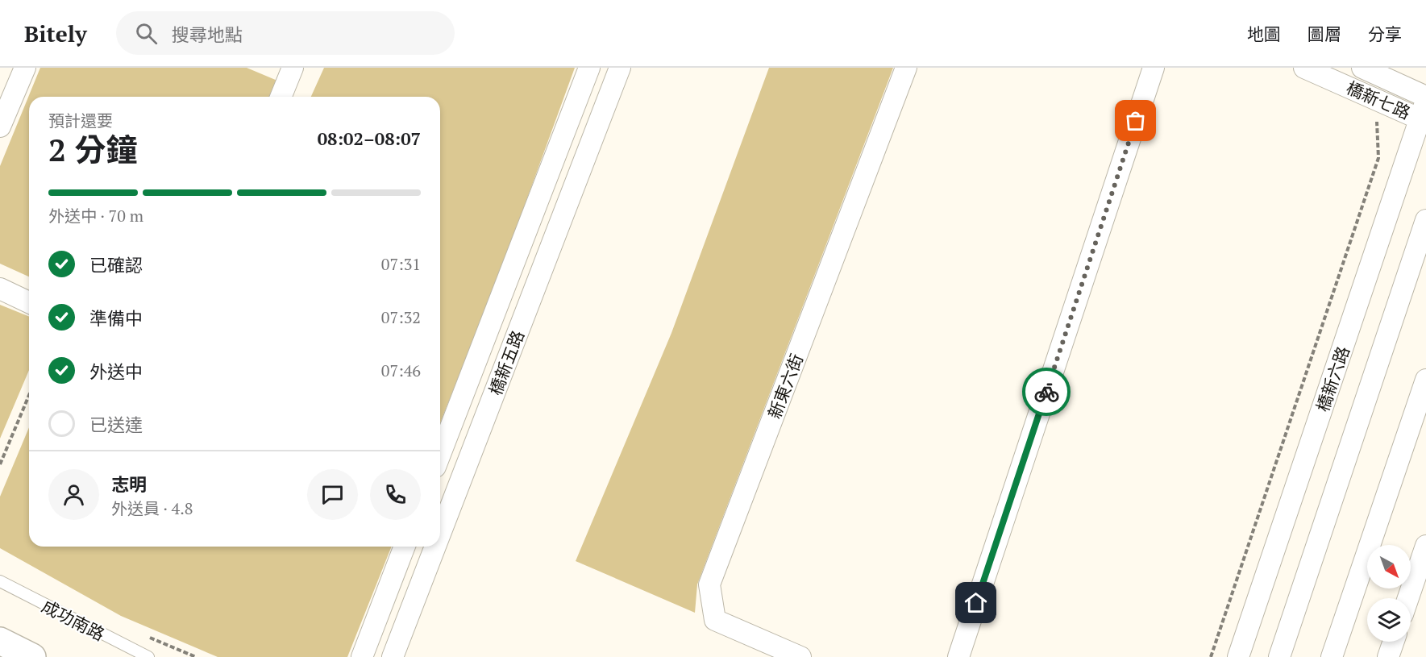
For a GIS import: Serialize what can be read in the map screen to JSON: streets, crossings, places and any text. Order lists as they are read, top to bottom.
{
  "streets": {
    "street": [
      "橋新七路",
      "橋新五路",
      "橋新六路",
      "新東六街"
    ],
    "lane": ["成功南路"]
  },
  "crossings": [
    ["橋新七路", "橋新六路"]
  ],
  "north": "bottom right",
  "page": {
    "header": "Bitely",
    "search": "搜尋地點",
    "nav": ["地圖", "圖層", "分享"],
    "heading": ["2 分鐘", "預計還要", "08:02–08:07"],
    "panel": ["志明", "外送員 · 4.8"],
    "bar": "外送中 · 70 m",
    "list": [
      ["已確認", "07:31"],
      ["準備中", "07:32"],
      ["外送中", "07:46"],
      "已送達"
    ]
  }
}
